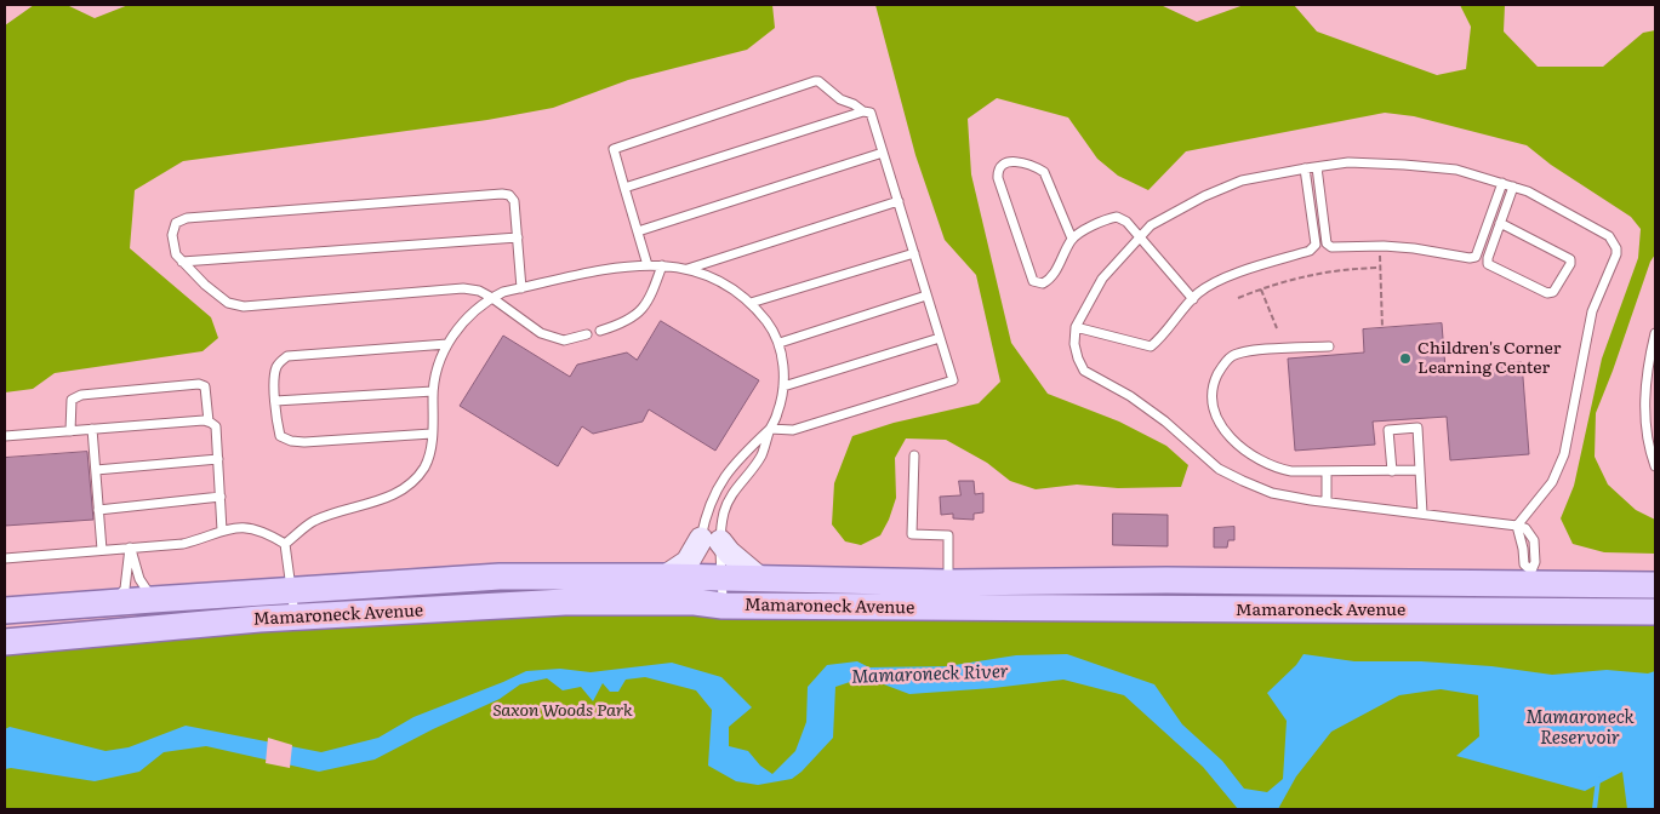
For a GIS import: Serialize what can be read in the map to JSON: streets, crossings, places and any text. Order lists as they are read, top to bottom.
{
  "streets": {
    "main road": ["Mamaroneck Avenue"]
  },
  "water": ["Mamaroneck River", "Mamaroneck Reservoir"],
  "parks": ["Saxon Woods Park"],
  "places": ["Children's Corner Learning Center"]
}
